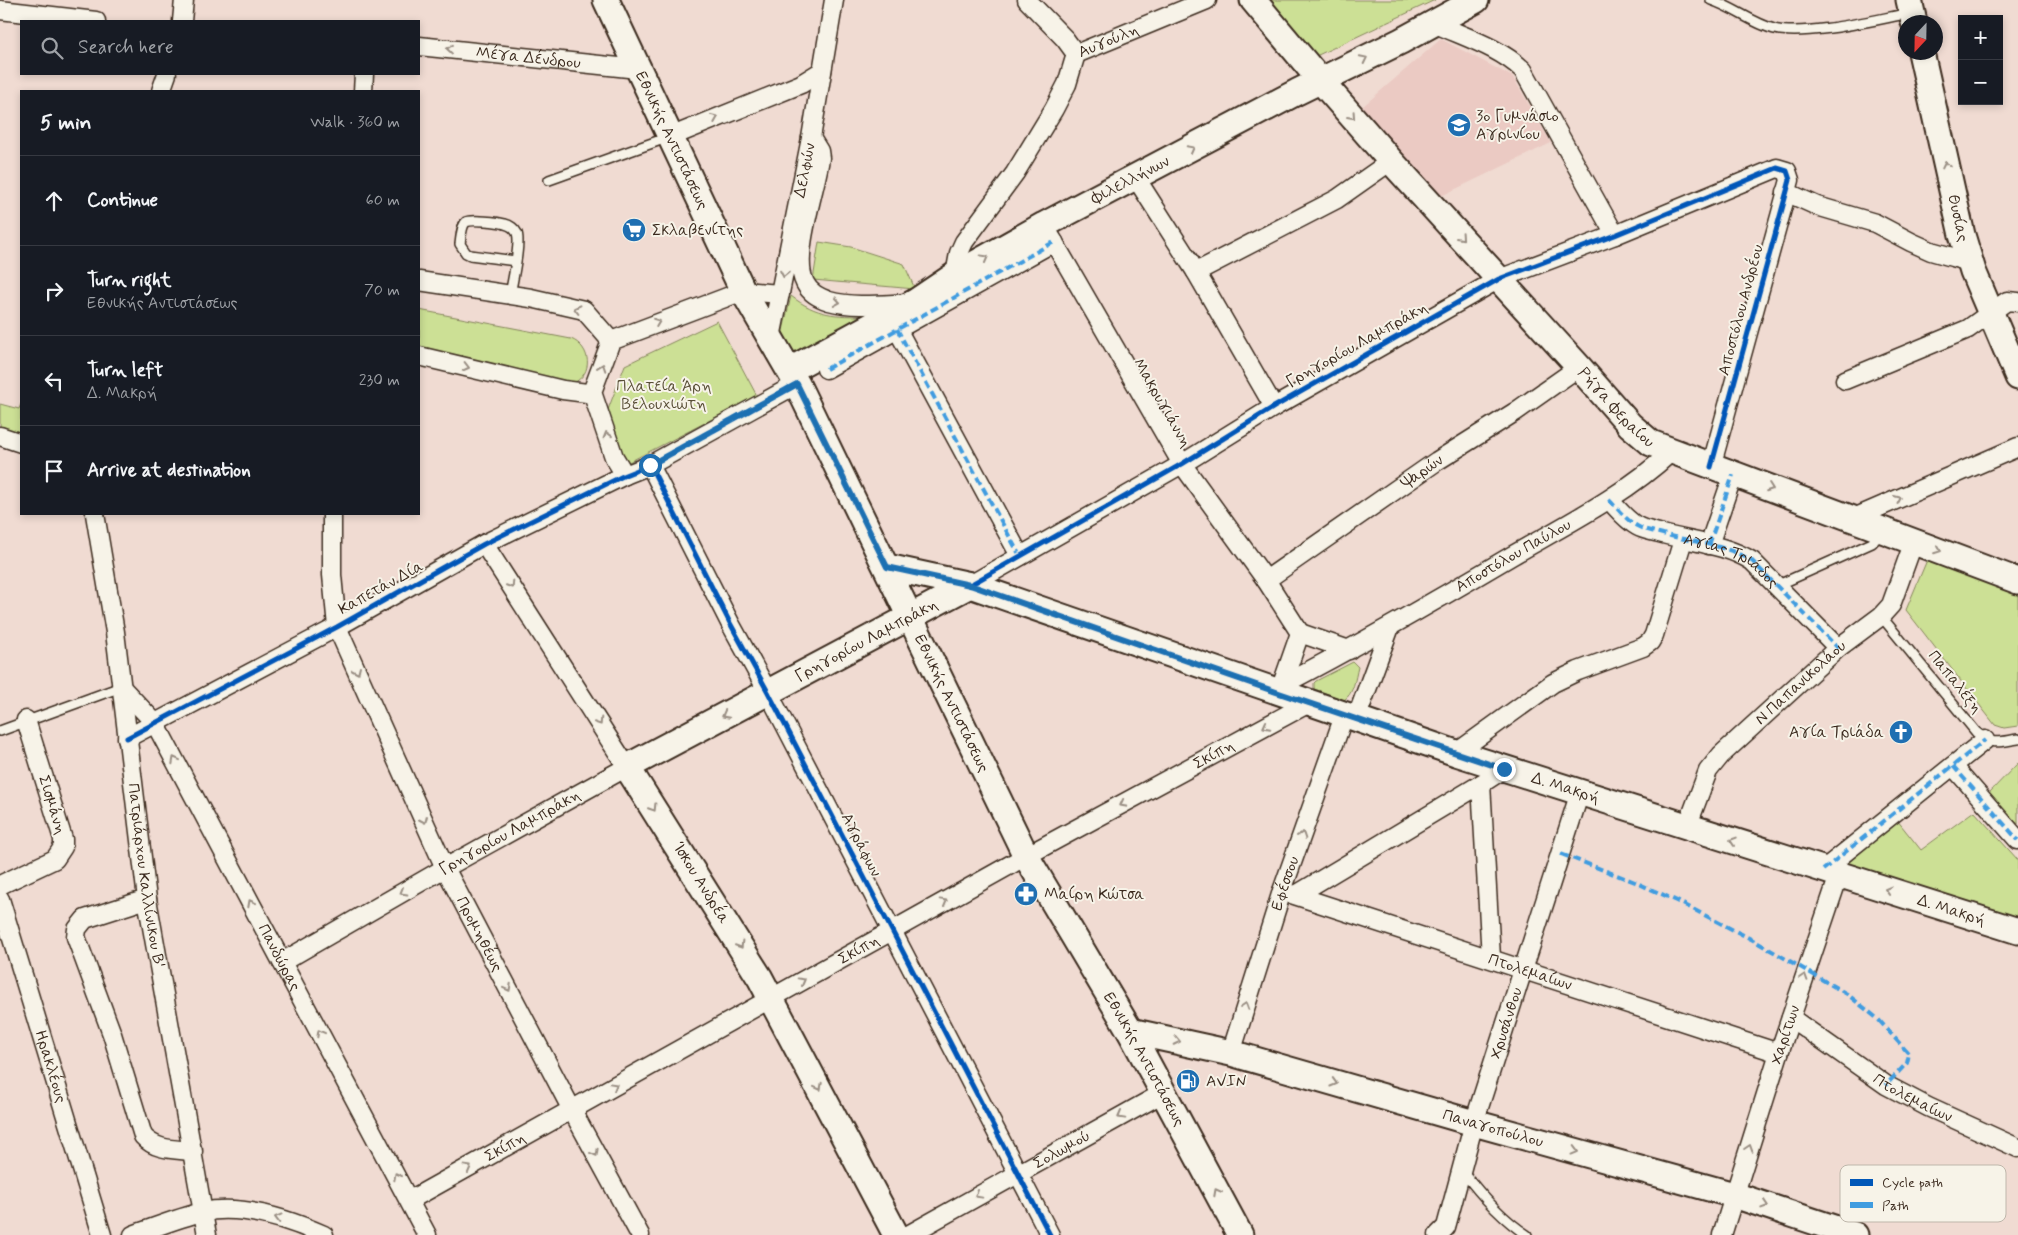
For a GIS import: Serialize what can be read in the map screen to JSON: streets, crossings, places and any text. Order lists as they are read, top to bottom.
{
  "streets": {
    "street": [
      "Αυγούλη",
      "Μέγα Δένδρου",
      "Εθνικής Αντιστάσεως",
      "Δελφών",
      "Φιλελλήνων",
      "Θυσίας",
      "Αποστόλου Ανδρέου",
      "Γρηγορίου Λαμπράκη",
      "Μακρυγιάννη",
      "Ρήγα Φεραίου",
      "Ψαρών",
      "Αποστόλου Παύλου",
      "Αγίας Τριάδος",
      "Καπετάν Δία",
      "Ν Παπανικολάου",
      "Σκίπη",
      "Δ. Μακρή",
      "Σισμάνη",
      "Αγράφων",
      "Πατριάρχου Καλλίνικου B'",
      "Ίσκου Ανδρέα",
      "Εφέσσου",
      "Προμηθέως",
      "Πανδώρας",
      "Πτολεμαίων",
      "Χρυσάνθου",
      "Χαρίτων",
      "Ηρακλέους",
      "Παναγοπούλου",
      "Σολωμού"
    ],
    "lane": ["Παπαλέξη"]
  },
  "crossings": [
    ["Μέγα Δένδρου", "Εθνικής Αντιστάσεως"],
    ["Εθνικής Αντιστάσεως", "Δελφών"],
    ["Εθνικής Αντιστάσεως", "Φιλελλήνων"],
    ["Εθνικής Αντιστάσεως", "Γρηγορίου Λαμπράκη"],
    ["Εθνικής Αντιστάσεως", "Καπετάν Δία"],
    ["Εθνικής Αντιστάσεως", "Σκίπη"],
    ["Εθνικής Αντιστάσεως", "Δ. Μακρή"],
    ["Εθνικής Αντιστάσεως", "Παναγοπούλου"],
    ["Εθνικής Αντιστάσεως", "Σολωμού"],
    ["Φιλελλήνων", "Μακρυγιάννη"],
    ["Φιλελλήνων", "Ρήγα Φεραίου"],
    ["Φιλελλήνων", "Καπετάν Δία"],
    ["Αποστόλου Ανδρέου", "Γρηγορίου Λαμπράκη"],
    ["Αποστόλου Ανδρέου", "Ρήγα Φεραίου"],
    ["Αποστόλου Ανδρέου", "Αγίας Τριάδος"],
    ["Γρηγορίου Λαμπράκη", "Μακρυγιάννη"],
    ["Γρηγορίου Λαμπράκη", "Ρήγα Φεραίου"],
    ["Γρηγορίου Λαμπράκη", "Δ. Μακρή"],
    ["Γρηγορίου Λαμπράκη", "Αγράφων"],
    ["Γρηγορίου Λαμπράκη", "Ίσκου Ανδρέα"],
    ["Γρηγορίου Λαμπράκη", "Προμηθέως"],
    ["Γρηγορίου Λαμπράκη", "Πανδώρας"],
    ["Μακρυγιάννη", "Ψαρών"],
    ["Ρήγα Φεραίου", "Ψαρών"],
    ["Ρήγα Φεραίου", "Αποστόλου Παύλου"],
    ["Ρήγα Φεραίου", "Ν Παπανικολάου"],
    ["Αποστόλου Παύλου", "Αγίας Τριάδος"],
    ["Αποστόλου Παύλου", "Δ. Μακρή"],
    ["Αποστόλου Παύλου", "Εφέσσου"],
    ["Αγίας Τριάδος", "Ν Παπανικολάου"],
    ["Καπετάν Δία", "Αγράφων"],
    ["Καπετάν Δία", "Πατριάρχου Καλλίνικου B'"],
    ["Καπετάν Δία", "Ίσκου Ανδρέα"],
    ["Καπετάν Δία", "Προμηθέως"],
    ["Καπετάν Δία", "Πανδώρας"],
    ["Παπαλέξη", "Ν Παπανικολάου"],
    ["Ν Παπανικολάου", "Δ. Μακρή"],
    ["Σκίπη", "Δ. Μακρή"],
    ["Σκίπη", "Αγράφων"],
    ["Σκίπη", "Ίσκου Ανδρέα"],
    ["Σκίπη", "Προμηθέως"],
    ["Σκίπη", "Πανδώρας"],
    ["Δ. Μακρή", "Εφέσσου"],
    ["Δ. Μακρή", "Χρυσάνθου"],
    ["Δ. Μακρή", "Χαρίτων"],
    ["Αγράφων", "Σολωμού"],
    ["Πατριάρχου Καλλίνικου B'", "Πανδώρας"],
    ["Εφέσσου", "Πτολεμαίων"],
    ["Εφέσσου", "Παναγοπούλου"],
    ["Πτολεμαίων", "Χρυσάνθου"],
    ["Πτολεμαίων", "Χαρίτων"],
    ["Χρυσάνθου", "Παναγοπούλου"],
    ["Χαρίτων", "Παναγοπούλου"]
  ],
  "one_way": [
    "Μέγα Δένδρου",
    "Δελφών",
    "Θυσίας",
    "Ίσκου Ανδρέα",
    "Εφέσσου",
    "Προμηθέως",
    "Πανδώρας",
    "Χαρίτων",
    "Παναγοπούλου",
    "Σολωμού"
  ],
  "parks": ["Πλατεία Άρη Βελουχιώτη"],
  "places": {
    "school or university": ["3ο Γυμνάσιο Αγρινίου"],
    "supermarket": ["Σκλαβενίτης"],
    "church": ["Αγία Τριάδα"],
    "pharmacy": ["Μαίρη Κώτσα"],
    "fuel station": ["AVIN"]
  },
  "legend": ["Cycle path", "Path"],
  "north": "bottom",
  "page": {
    "map_buttons": ["+", "−"],
    "search": "Search here",
    "heading": ["5 min", "Walk · 360 m"],
    "list": [
      ["Continue", "60 m"],
      ["Turn right", "Εθνικής Αντιστάσεως", "70 m"],
      ["Turn left", "Δ. Μακρή", "230 m"],
      "Arrive at destination"
    ]
  }
}
